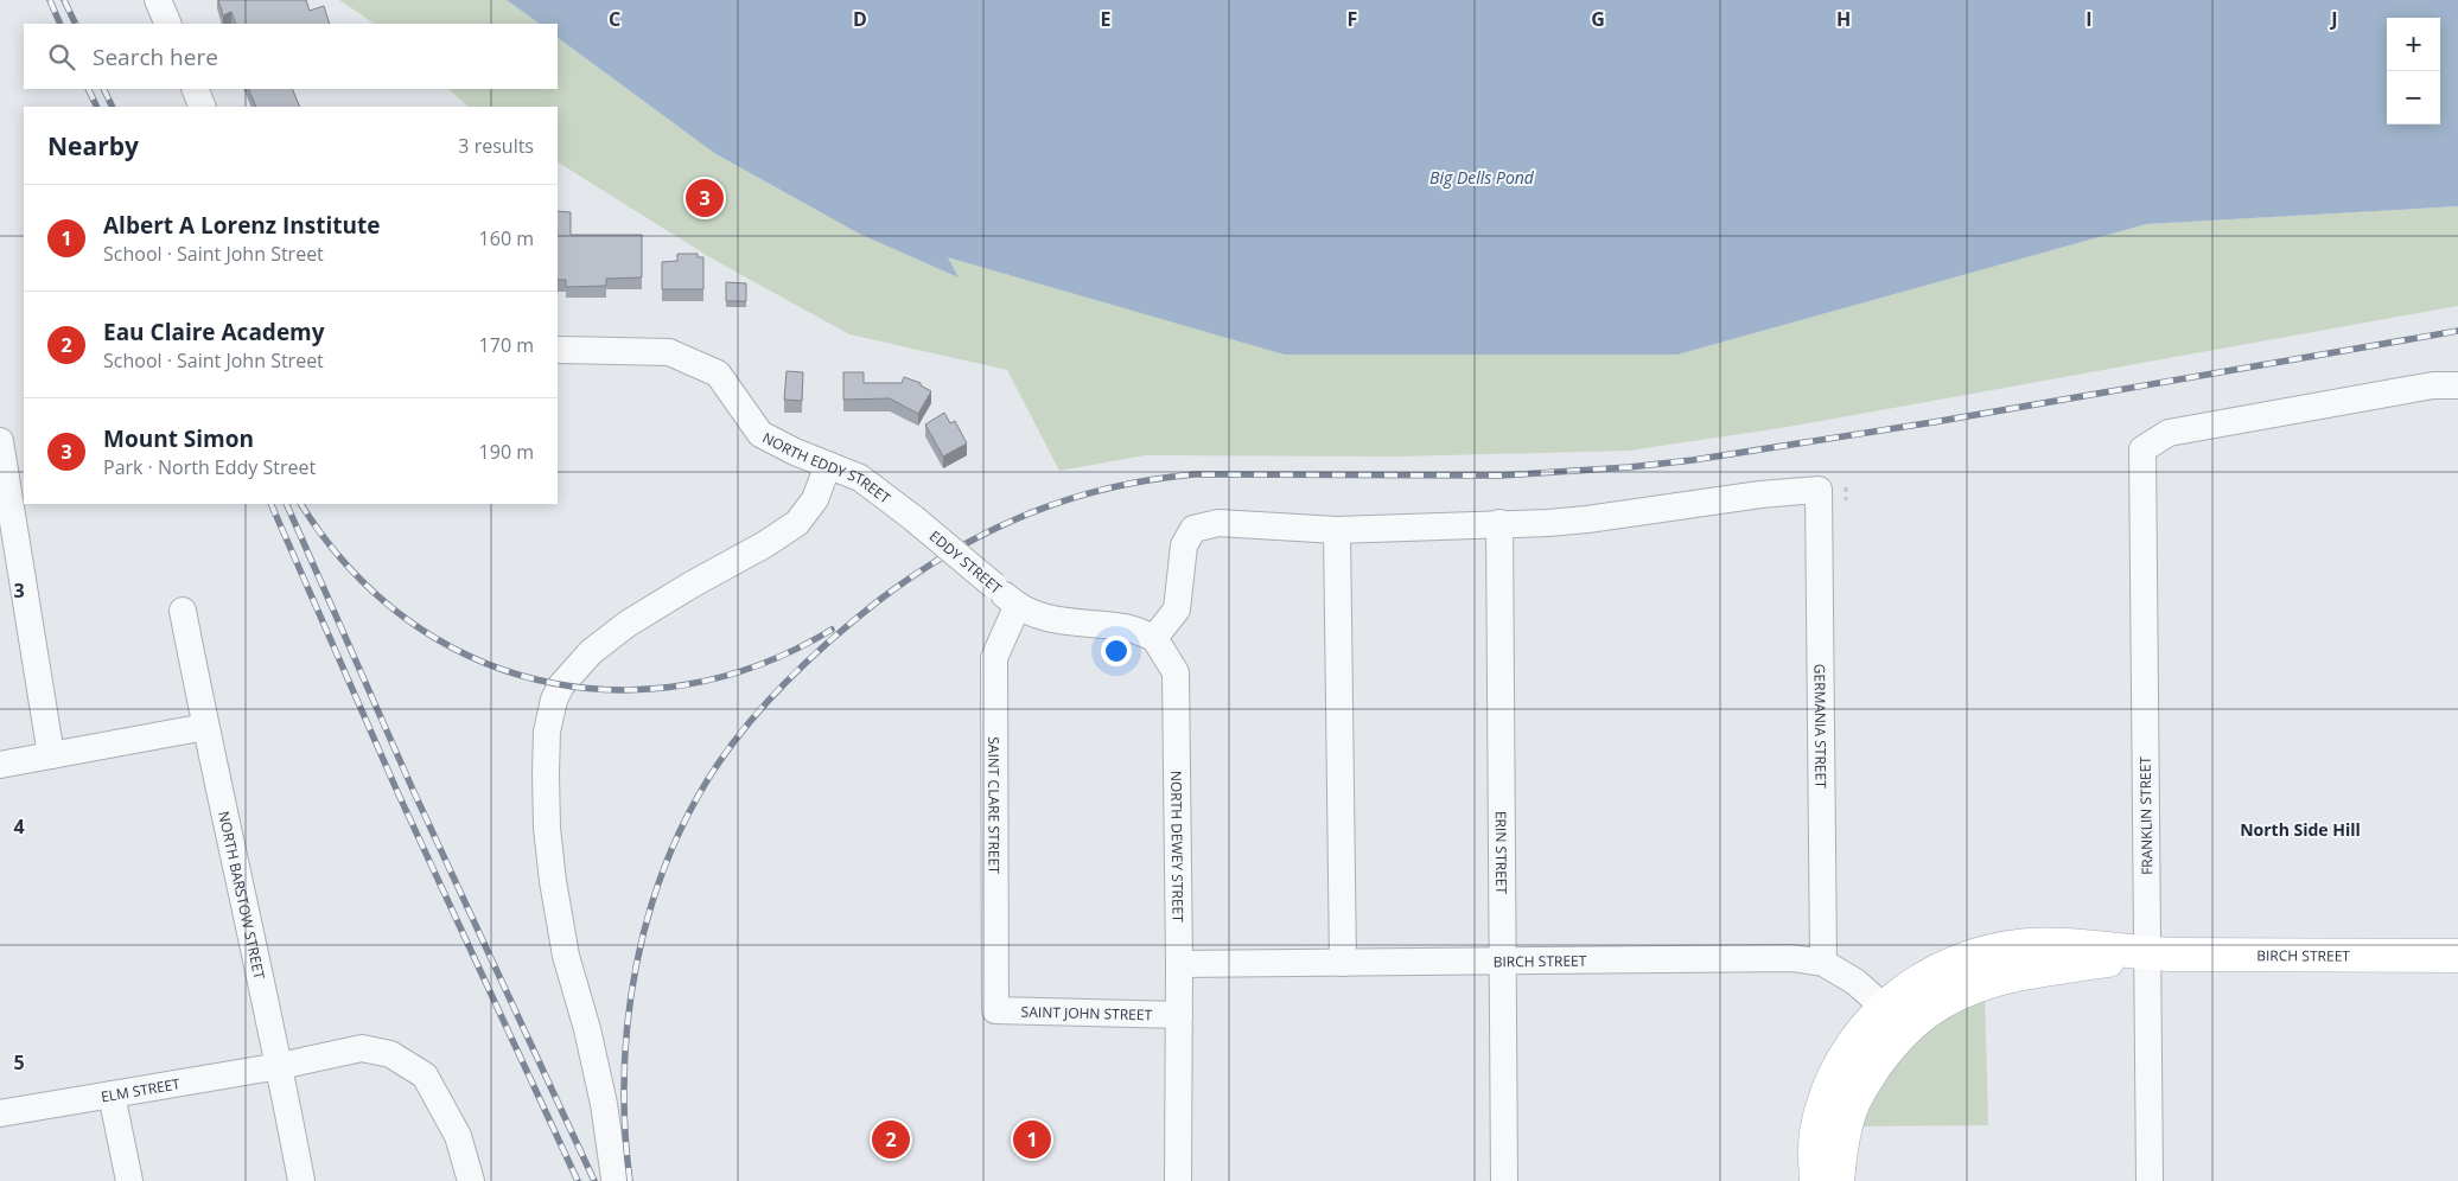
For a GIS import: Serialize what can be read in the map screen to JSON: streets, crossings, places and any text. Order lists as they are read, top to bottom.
{
  "streets": {
    "main road": ["BIRCH STREET"],
    "street": [
      "NORTH EDDY STREET",
      "EDDY STREET",
      "GERMANIA STREET",
      "SAINT CLARE STREET",
      "FRANKLIN STREET",
      "NORTH DEWEY STREET",
      "ERIN STREET",
      "NORTH BARSTOW STREET",
      "SAINT JOHN STREET",
      "ELM STREET"
    ]
  },
  "crossings": [
    ["NORTH EDDY STREET", "EDDY STREET"],
    ["EDDY STREET", "SAINT CLARE STREET"],
    ["GERMANIA STREET", "BIRCH STREET"],
    ["SAINT CLARE STREET", "SAINT JOHN STREET"],
    ["FRANKLIN STREET", "BIRCH STREET"],
    ["NORTH DEWEY STREET", "BIRCH STREET"],
    ["NORTH DEWEY STREET", "SAINT JOHN STREET"],
    ["ERIN STREET", "BIRCH STREET"],
    ["NORTH BARSTOW STREET", "ELM STREET"]
  ],
  "districts": ["North Side Hill"],
  "water": ["Big Dells Pond"],
  "page": {
    "map_buttons": ["+", "−"],
    "search": "Search here",
    "heading": ["Nearby", "3 results"],
    "pins": ["3", "1", "2"],
    "list": [
      {
        "mark": "1",
        "name": "Albert A Lorenz Institute",
        "note": "School · Saint John Street",
        "value": "160 m"
      },
      {
        "mark": "2",
        "name": "Eau Claire Academy",
        "note": "School · Saint John Street",
        "value": "170 m"
      },
      {
        "mark": "3",
        "name": "Mount Simon",
        "note": "Park · North Eddy Street",
        "value": "190 m"
      }
    ]
  },
  "grid": {
    "columns": [
      "C",
      "D",
      "E",
      "F",
      "G",
      "H",
      "I",
      "J"
    ],
    "rows": ["3", "4", "5"]
  }
}
